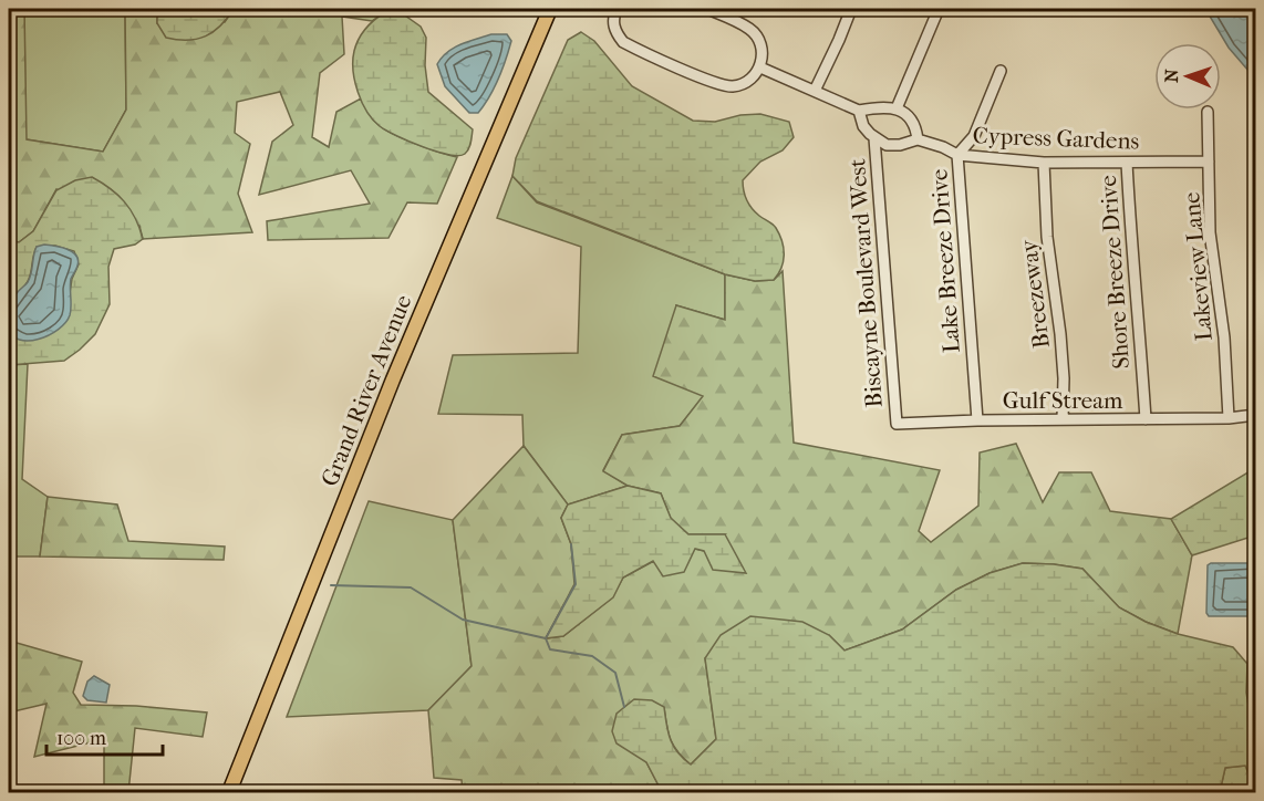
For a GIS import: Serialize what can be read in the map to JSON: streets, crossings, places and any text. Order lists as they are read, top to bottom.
{
  "streets": {
    "main road": ["Grand River Avenue"],
    "street": [
      "Cypress Gardens",
      "Lake Breeze Drive",
      "Lakeview Lane",
      "Shore Breeze Drive",
      "Biscayne Boulevard West",
      "Breezeway",
      "Gulf Stream"
    ]
  },
  "crossings": [
    ["Cypress Gardens", "Lake Breeze Drive"],
    ["Cypress Gardens", "Lakeview Lane"],
    ["Cypress Gardens", "Shore Breeze Drive"],
    ["Cypress Gardens", "Biscayne Boulevard West"],
    ["Cypress Gardens", "Breezeway"],
    ["Lake Breeze Drive", "Gulf Stream"],
    ["Lakeview Lane", "Gulf Stream"],
    ["Shore Breeze Drive", "Gulf Stream"],
    ["Biscayne Boulevard West", "Gulf Stream"],
    ["Breezeway", "Gulf Stream"]
  ],
  "scale_bar": "100 m",
  "north": "left"
}
